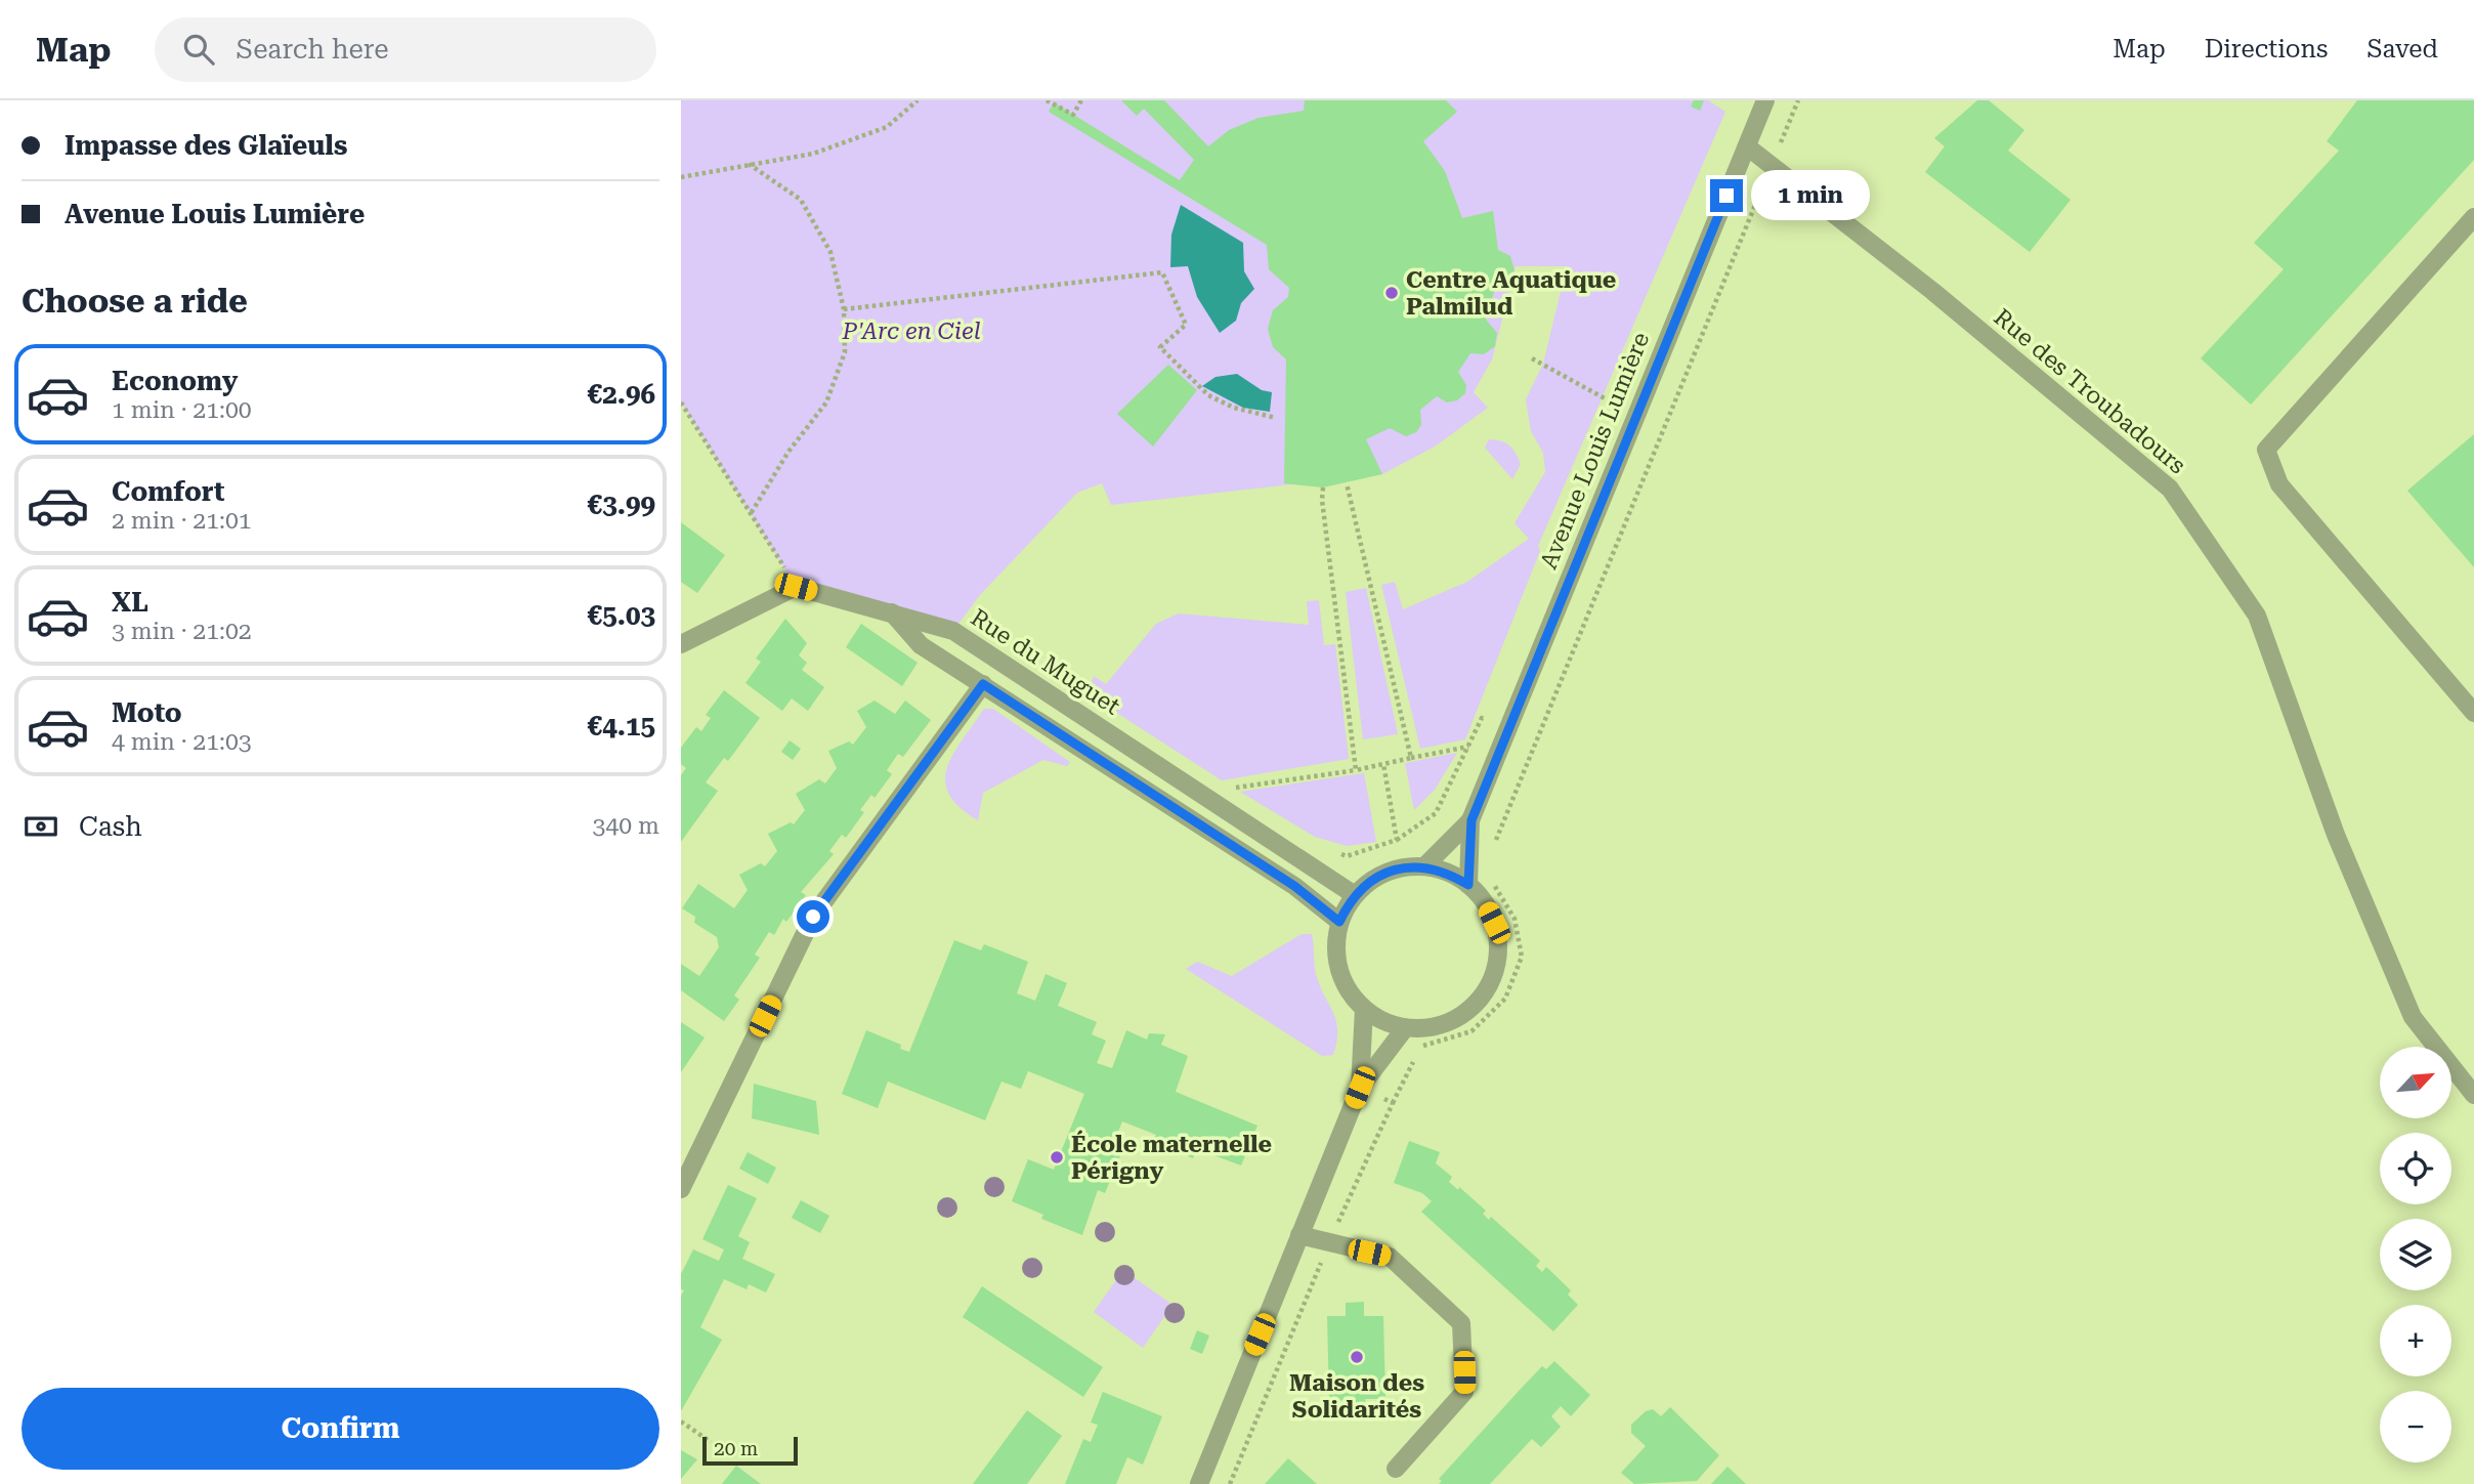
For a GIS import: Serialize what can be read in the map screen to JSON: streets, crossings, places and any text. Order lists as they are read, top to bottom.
{
  "streets": {
    "street": ["Rue des Troubadours", "Avenue Louis Lumière", "Rue du Muguet"]
  },
  "crossings": [
    ["Rue des Troubadours", "Avenue Louis Lumière"],
    ["Avenue Louis Lumière", "Rue du Muguet"]
  ],
  "parks": ["P'Arc en Ciel"],
  "places": ["Centre Aquatique Palmilud", "École maternelle Périgny", "Maison des Solidarités"],
  "scale_bar": "20 m",
  "north": "top right",
  "page": {
    "header": "Map",
    "search": "Search here",
    "nav": ["Map", "Directions", "Saved"],
    "banner": ["Impasse des Glaïeuls", "Avenue Louis Lumière"],
    "bubble": "1 min",
    "heading": "Choose a ride",
    "list": [
      {
        "name": "Economy",
        "note": "1 min · 21:00",
        "value": "€2.96"
      },
      {
        "name": "Comfort",
        "note": "2 min · 21:01",
        "value": "€3.99"
      },
      {
        "name": "XL",
        "note": "3 min · 21:02",
        "value": "€5.03"
      },
      {
        "name": "Moto",
        "note": "4 min · 21:03",
        "value": "€4.15"
      }
    ],
    "pay": ["Cash", "340 m"],
    "map_buttons": ["+", "−"],
    "buttons": "Confirm",
    "scale": "20 m"
  }
}
